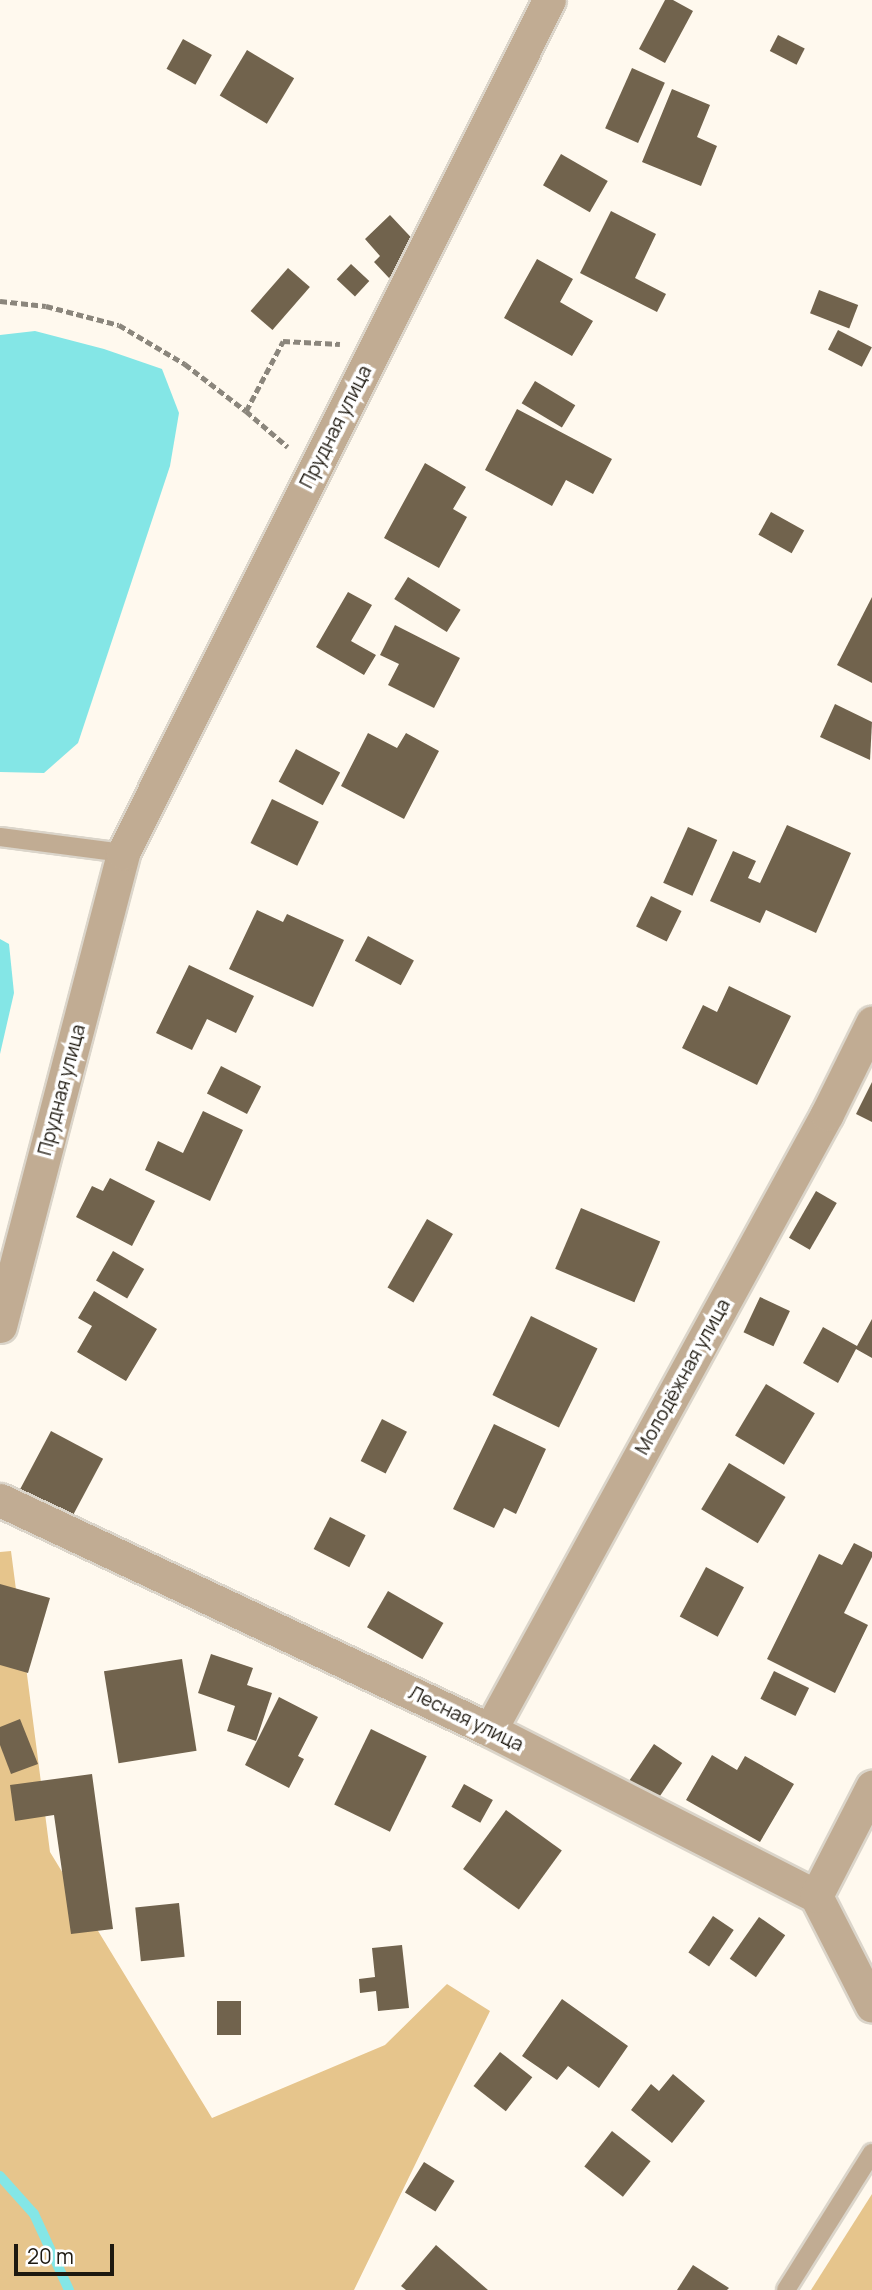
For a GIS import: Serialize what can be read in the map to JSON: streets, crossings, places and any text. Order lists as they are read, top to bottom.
{
  "streets": {
    "street": ["Прудная улица", "Молодёжная улица", "Лесная улица"]
  },
  "crossings": [
    ["Молодёжная улица", "Лесная улица"]
  ],
  "scale_bar": "20 m"
}
